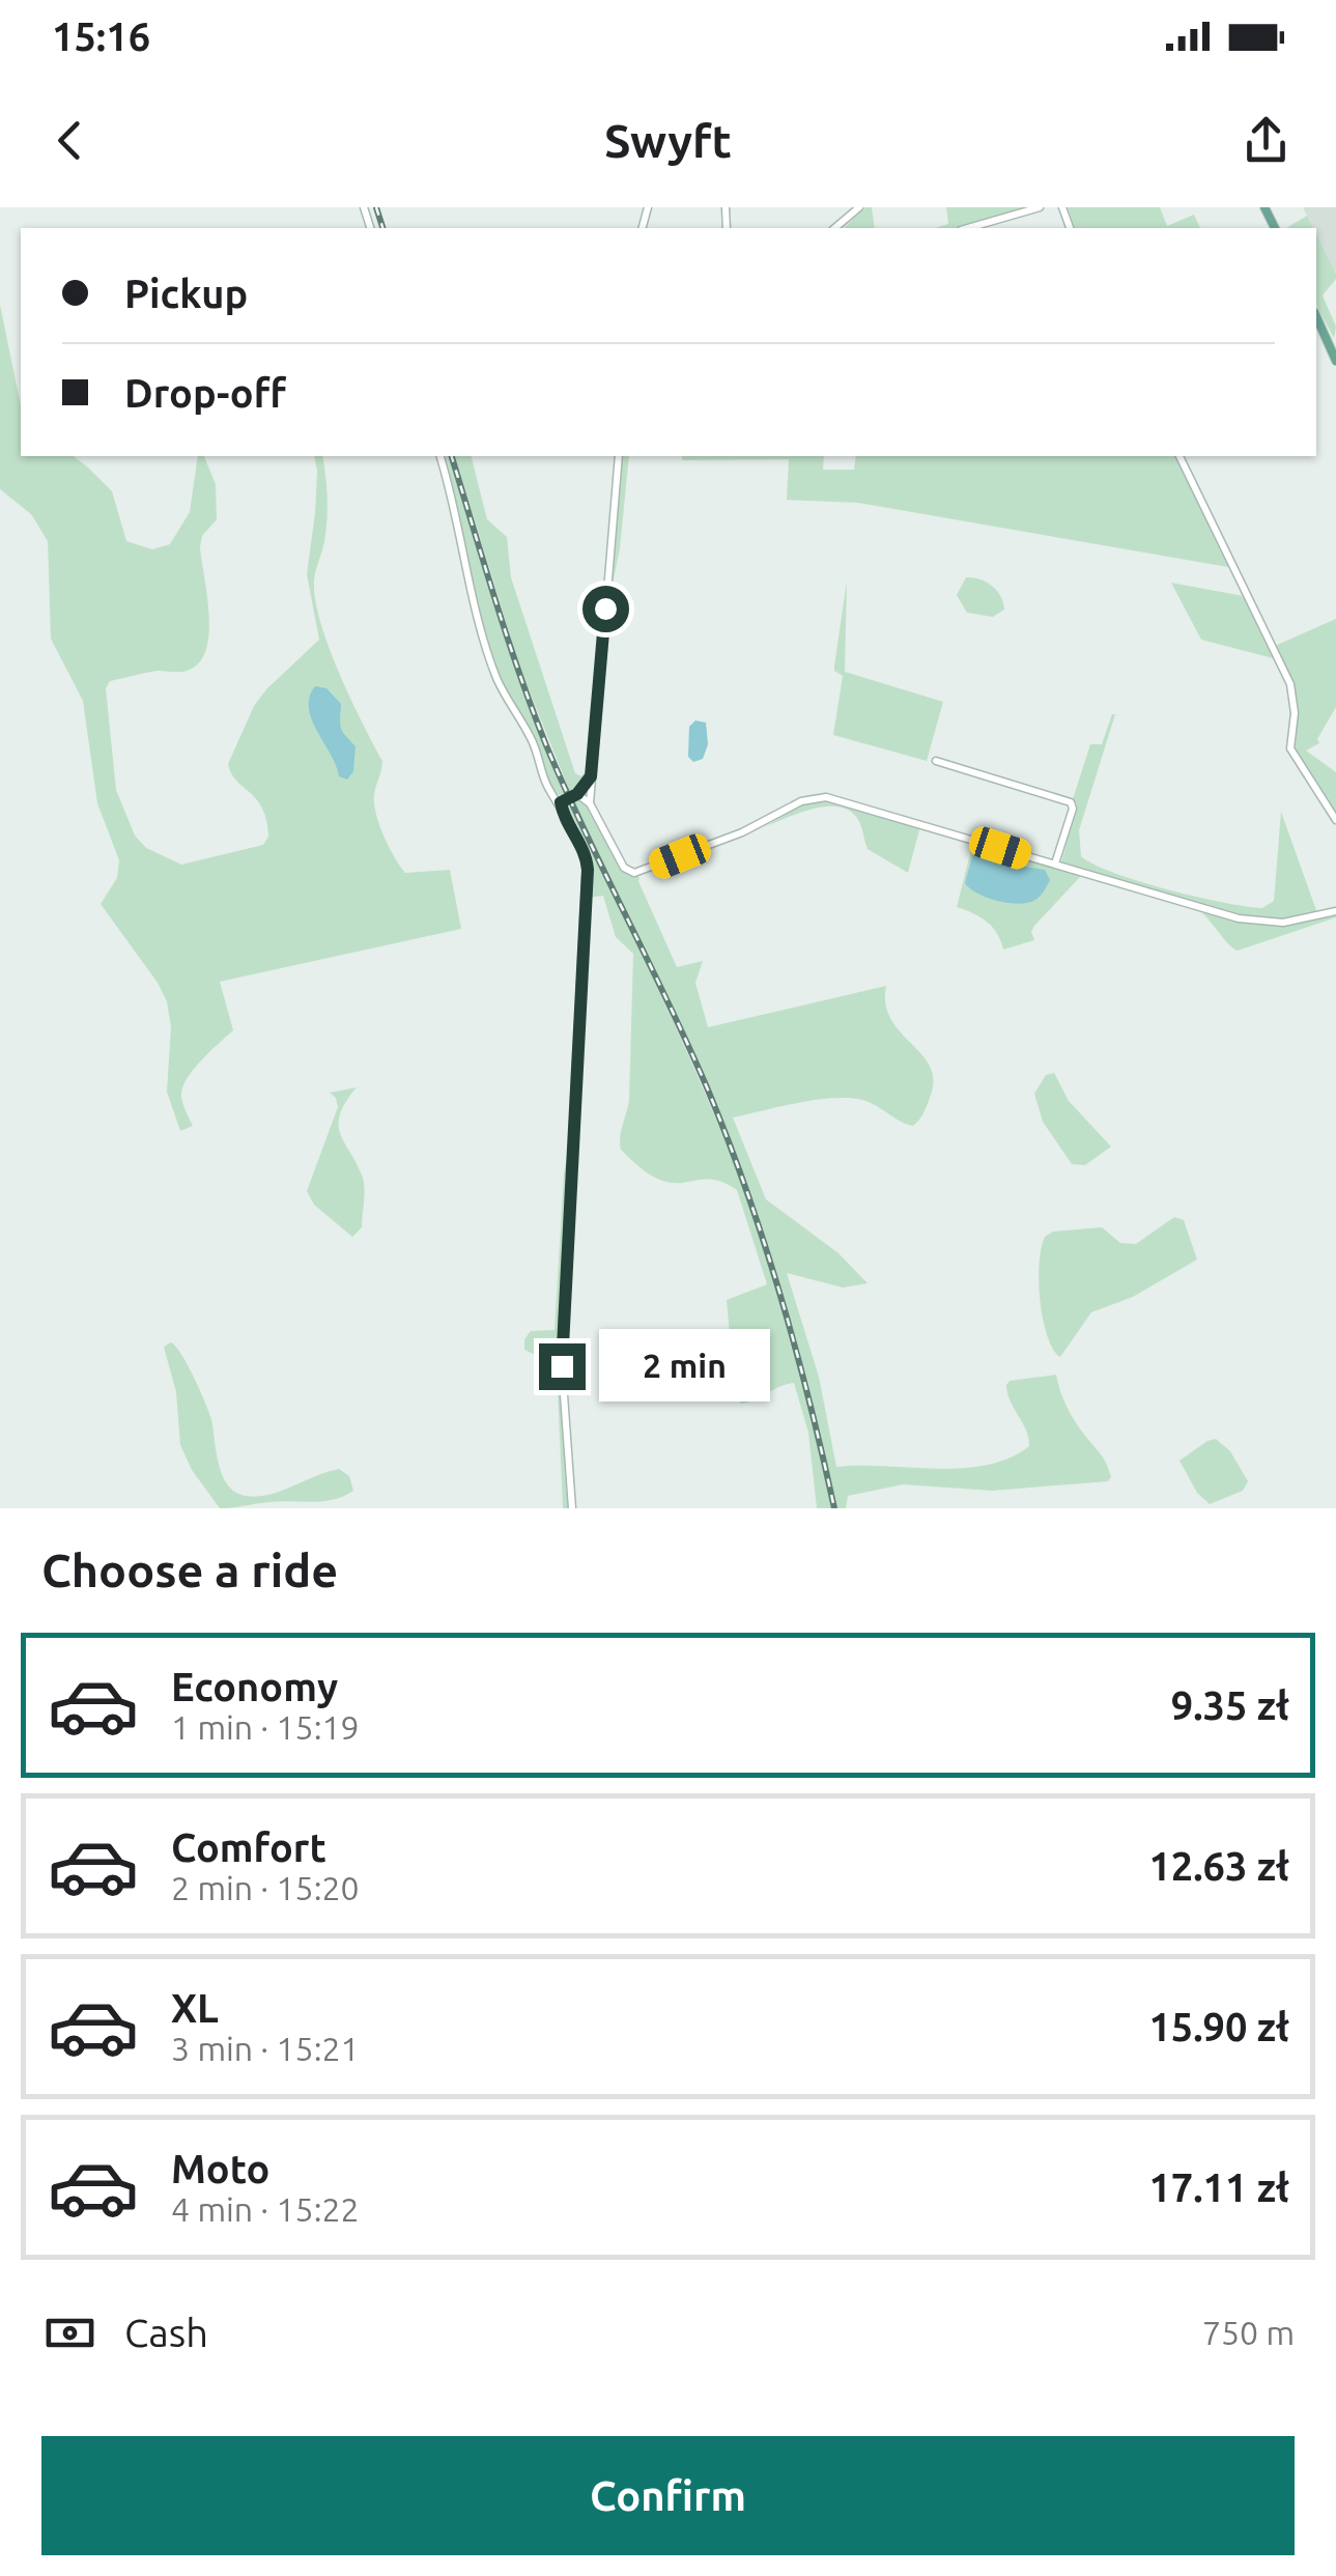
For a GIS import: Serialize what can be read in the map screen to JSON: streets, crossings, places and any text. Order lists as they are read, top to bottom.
{
  "page": {
    "status": "15:16",
    "header": "Swyft",
    "banner": ["Pickup", "Drop-off"],
    "bubble": "2 min",
    "heading": "Choose a ride",
    "list": [
      {
        "name": "Economy",
        "note": "1 min · 15:19",
        "value": "9.35 zł"
      },
      {
        "name": "Comfort",
        "note": "2 min · 15:20",
        "value": "12.63 zł"
      },
      {
        "name": "XL",
        "note": "3 min · 15:21",
        "value": "15.90 zł"
      },
      {
        "name": "Moto",
        "note": "4 min · 15:22",
        "value": "17.11 zł"
      }
    ],
    "pay": ["Cash", "750 m"],
    "buttons": "Confirm"
  }
}
